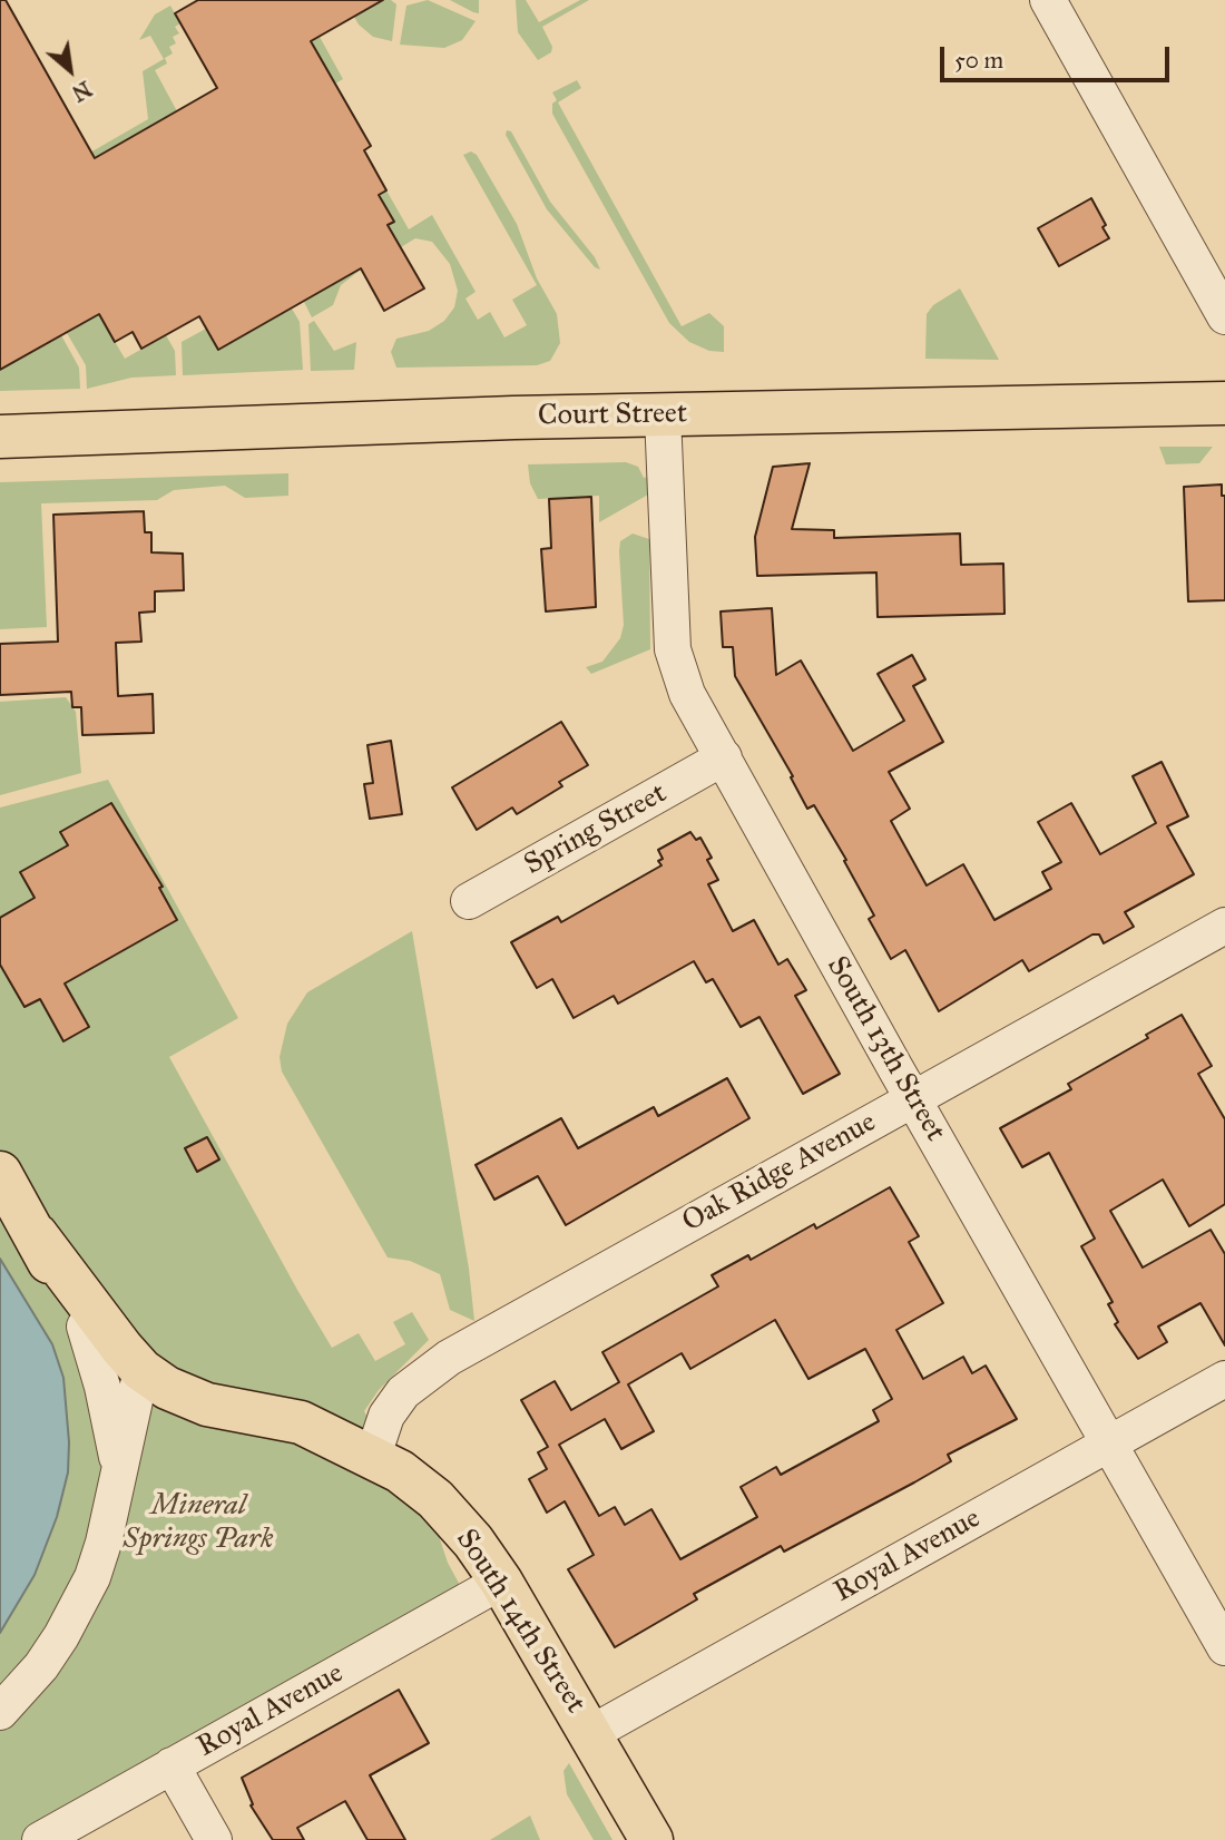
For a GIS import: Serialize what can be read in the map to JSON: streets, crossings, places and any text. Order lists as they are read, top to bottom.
{
  "streets": {
    "main road": ["Court Street", "South 14th Street"],
    "street": [
      "Spring Street",
      "South 13th Street",
      "Oak Ridge Avenue",
      "Royal Avenue"
    ]
  },
  "crossings": [
    ["Court Street", "South 13th Street"],
    ["Spring Street", "South 13th Street"],
    ["South 13th Street", "Oak Ridge Avenue"],
    ["South 13th Street", "Royal Avenue"],
    ["Oak Ridge Avenue", "South 14th Street"],
    ["Royal Avenue", "South 14th Street"]
  ],
  "parks": ["Mineral Springs Park"],
  "scale_bar": "50 m",
  "north": "bottom right"
}
